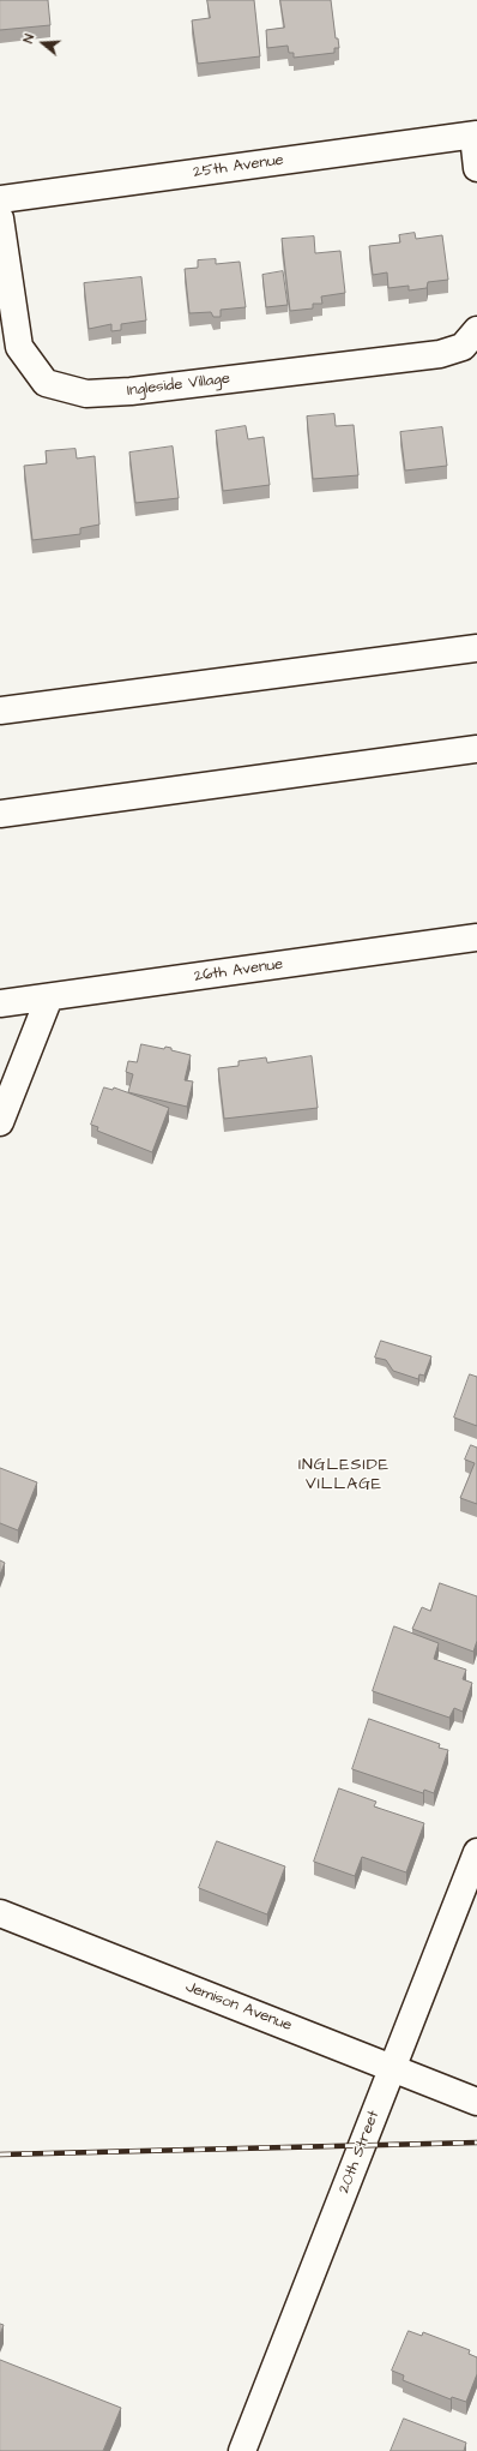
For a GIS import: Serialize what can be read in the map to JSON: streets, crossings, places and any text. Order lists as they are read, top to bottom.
{
  "streets": {
    "main road": [
      "25th Avenue",
      "Ingleside Village",
      "26th Avenue",
      "Jemison Avenue",
      "20th Street"
    ]
  },
  "crossings": [
    ["Jemison Avenue", "20th Street"]
  ],
  "districts": ["INGLESIDE VILLAGE"],
  "north": "left"
}
